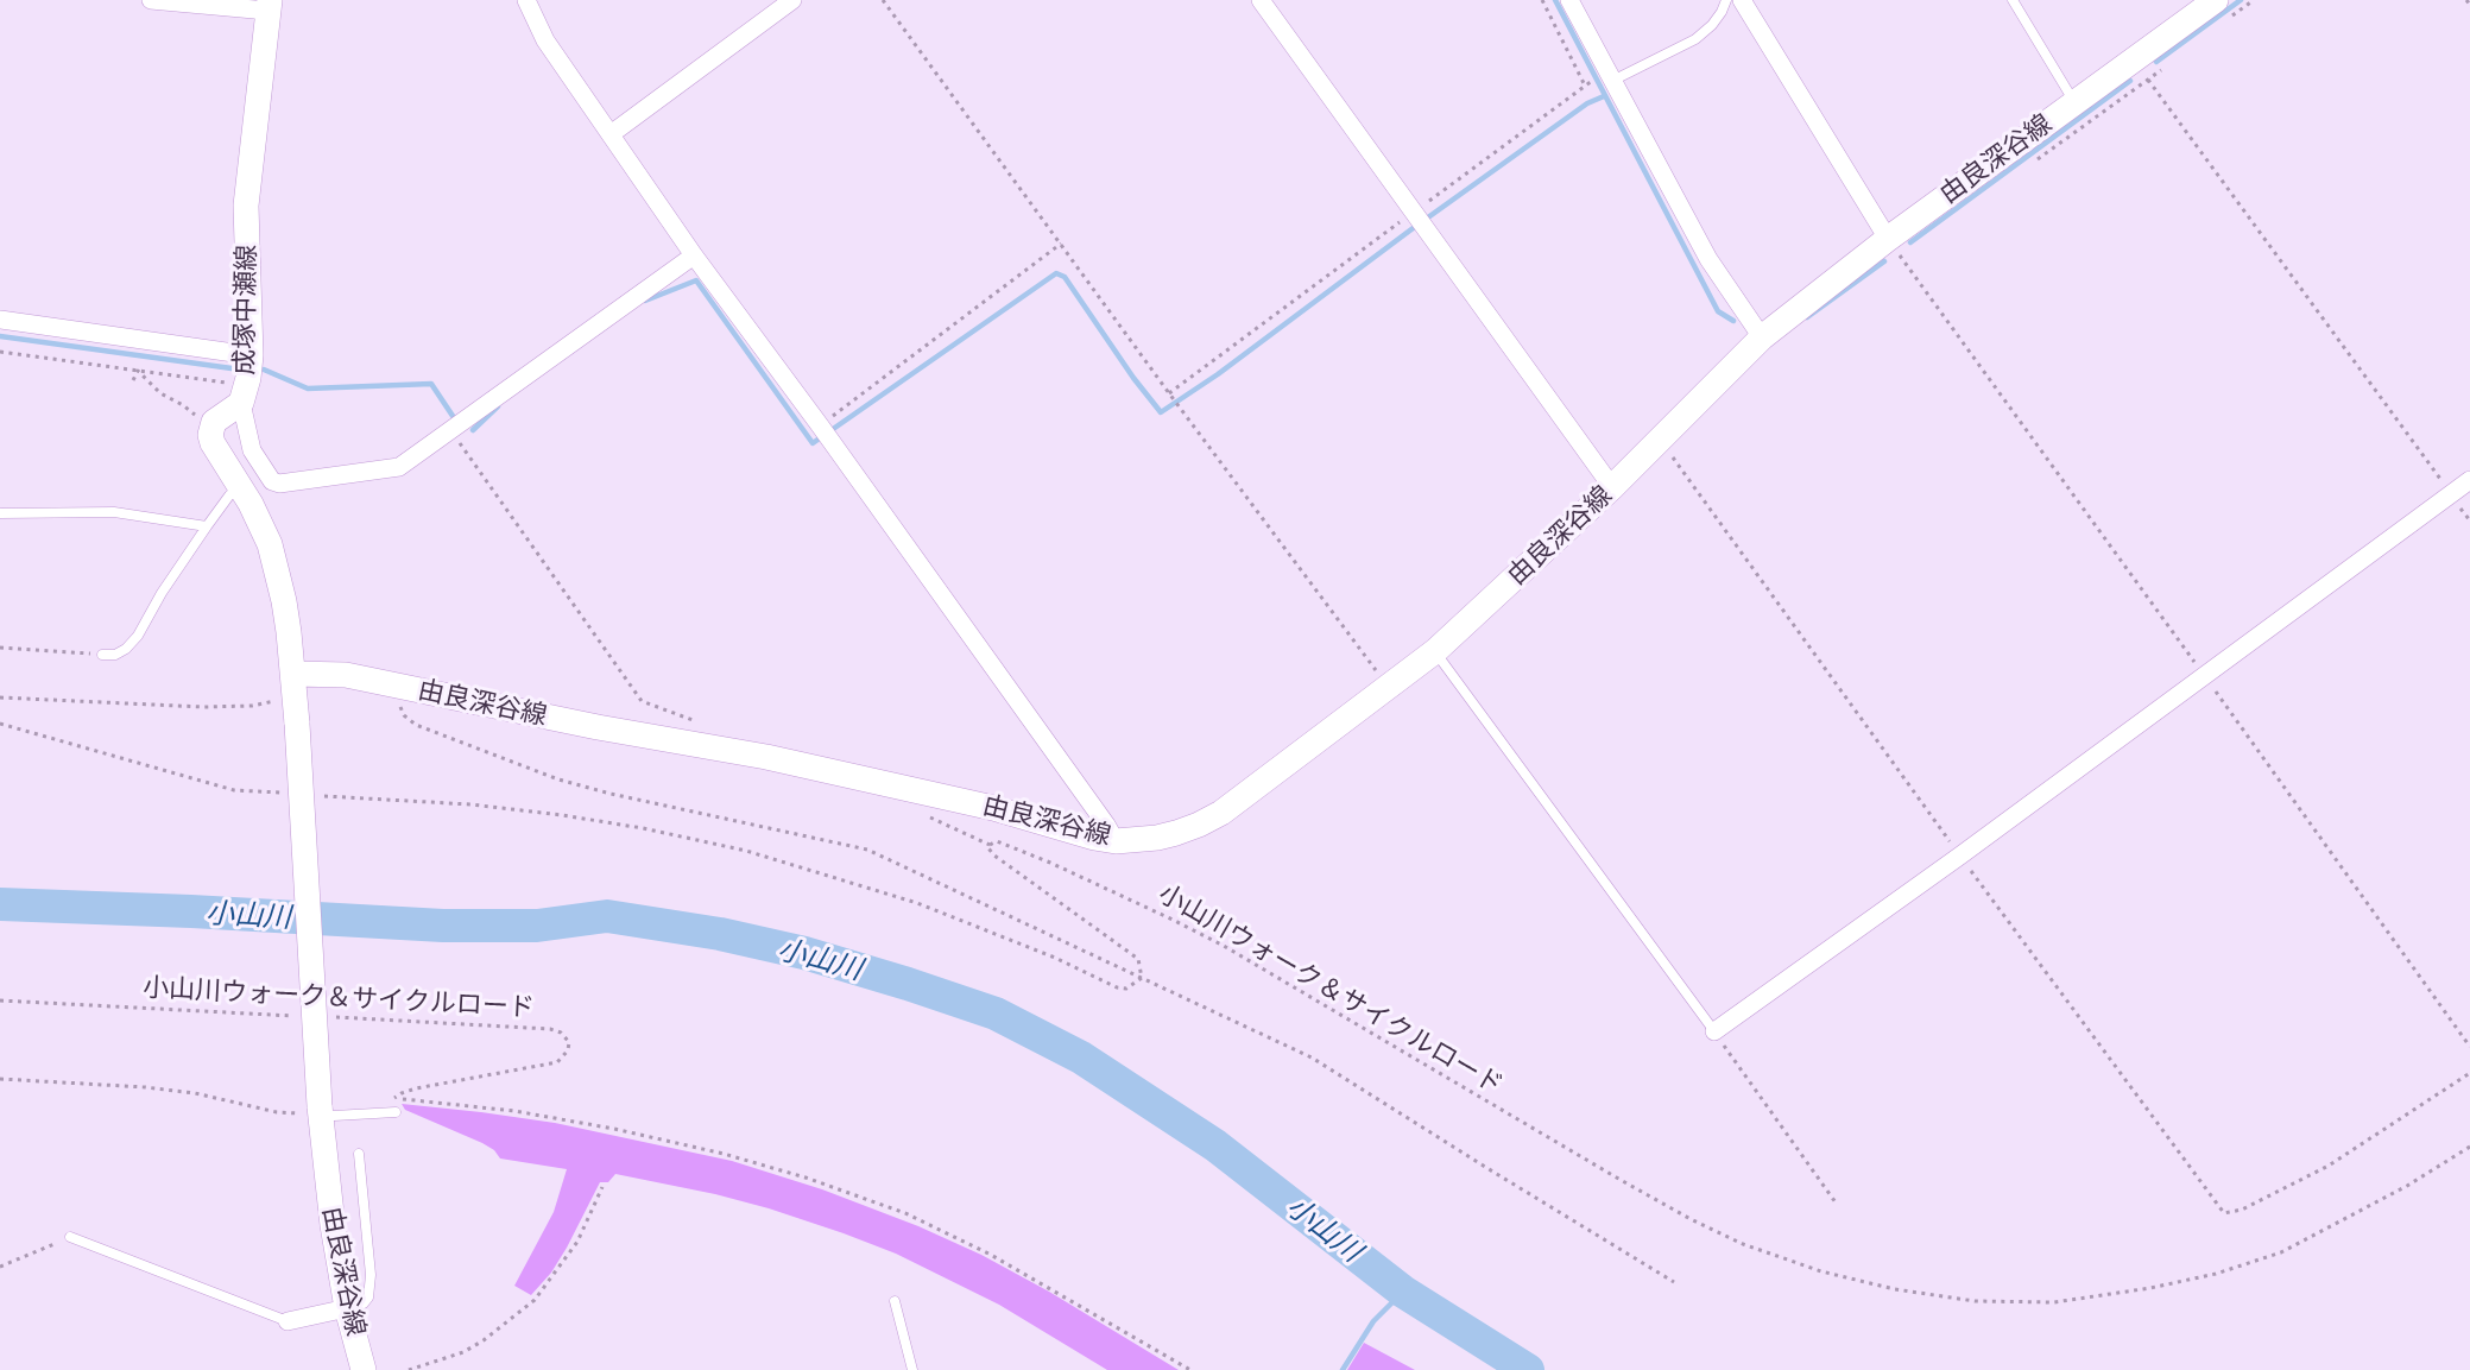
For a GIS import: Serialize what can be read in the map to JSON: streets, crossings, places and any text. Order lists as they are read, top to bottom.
{
  "streets": {
    "main road": ["由良深谷線", "成塚中瀬線"],
    "path": ["小山川ウォーク＆サイクルロード"]
  },
  "water": ["小山川"]
}
